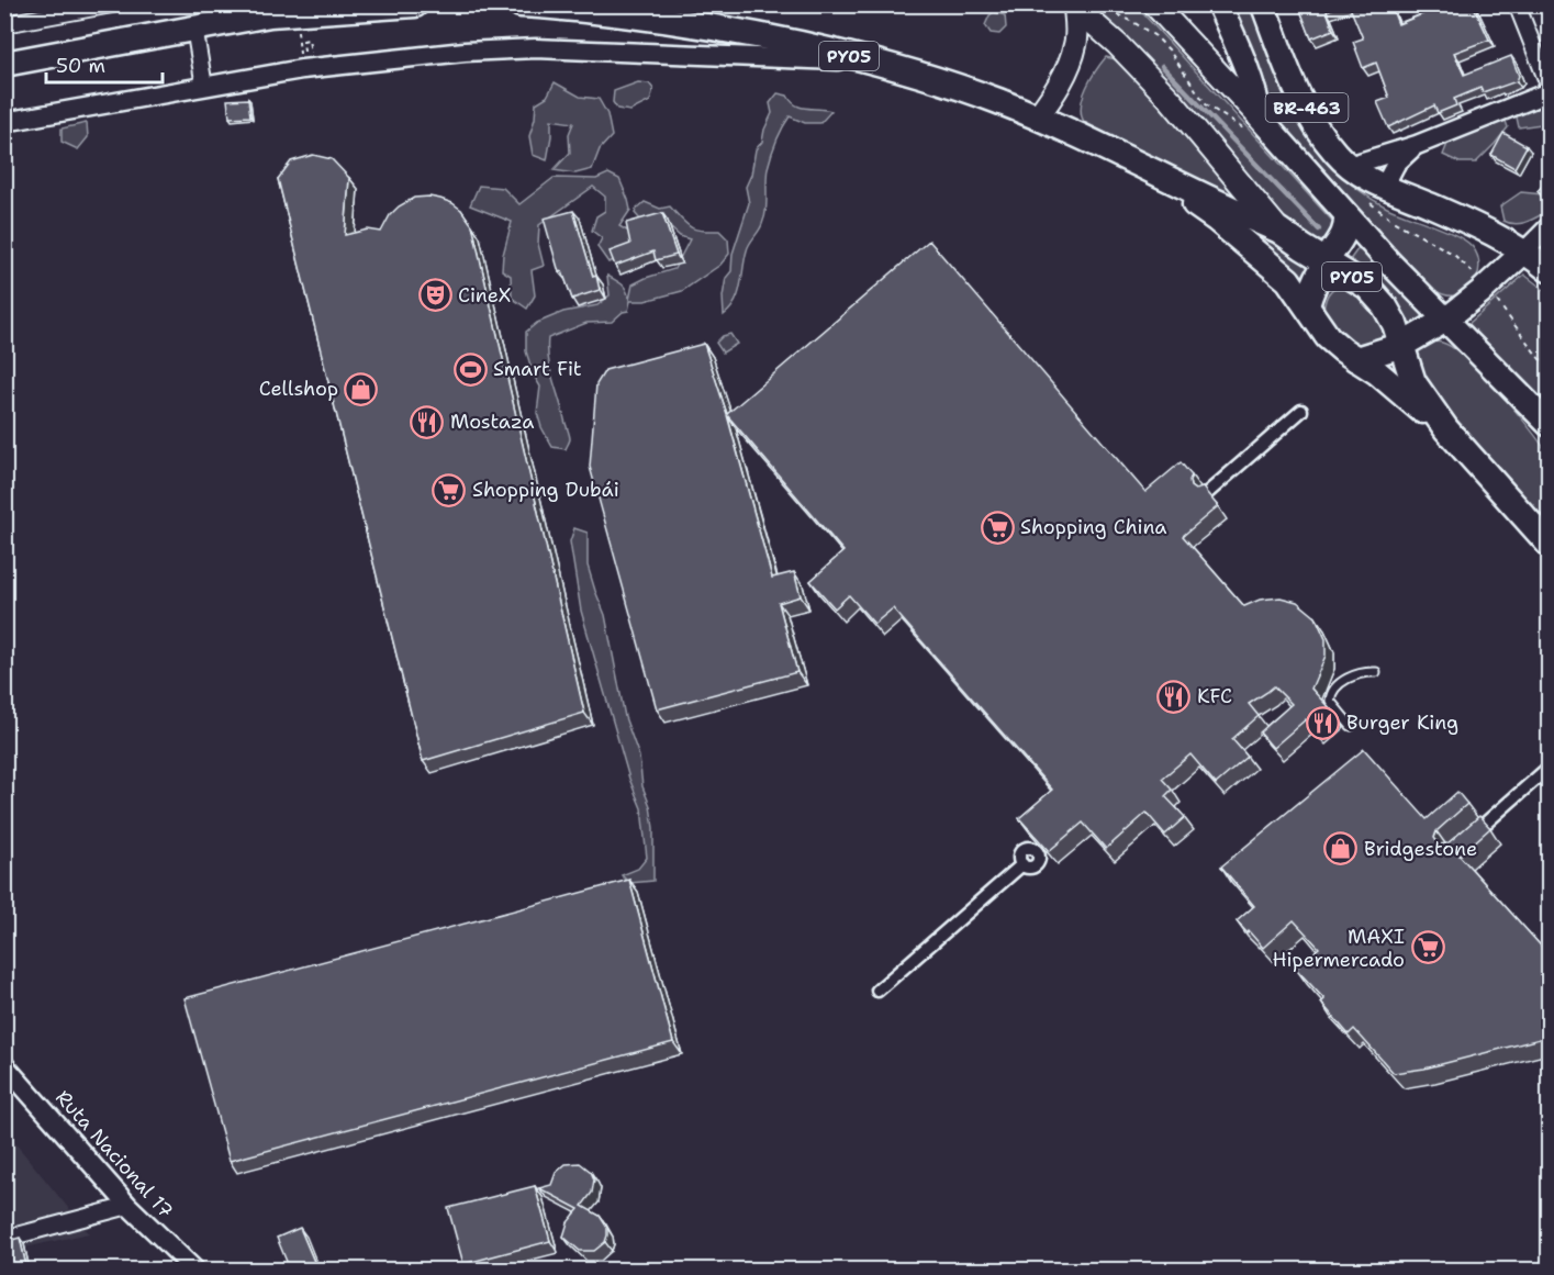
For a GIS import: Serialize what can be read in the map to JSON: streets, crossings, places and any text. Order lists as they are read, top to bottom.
{
  "streets": {
    "highway": ["PY05"],
    "main road": ["BR-463"],
    "street": ["Ruta Nacional 17"]
  },
  "places": {
    "theatre": ["CineX"],
    "sports": ["Smart Fit"],
    "shop": ["Cellshop", "Bridgestone"],
    "restaurant": ["Mostaza", "KFC", "Burger King"],
    "supermarket": ["Shopping Dubái", "Shopping China", "MAXI Hipermercado"]
  },
  "scale_bar": "50 m"
}
